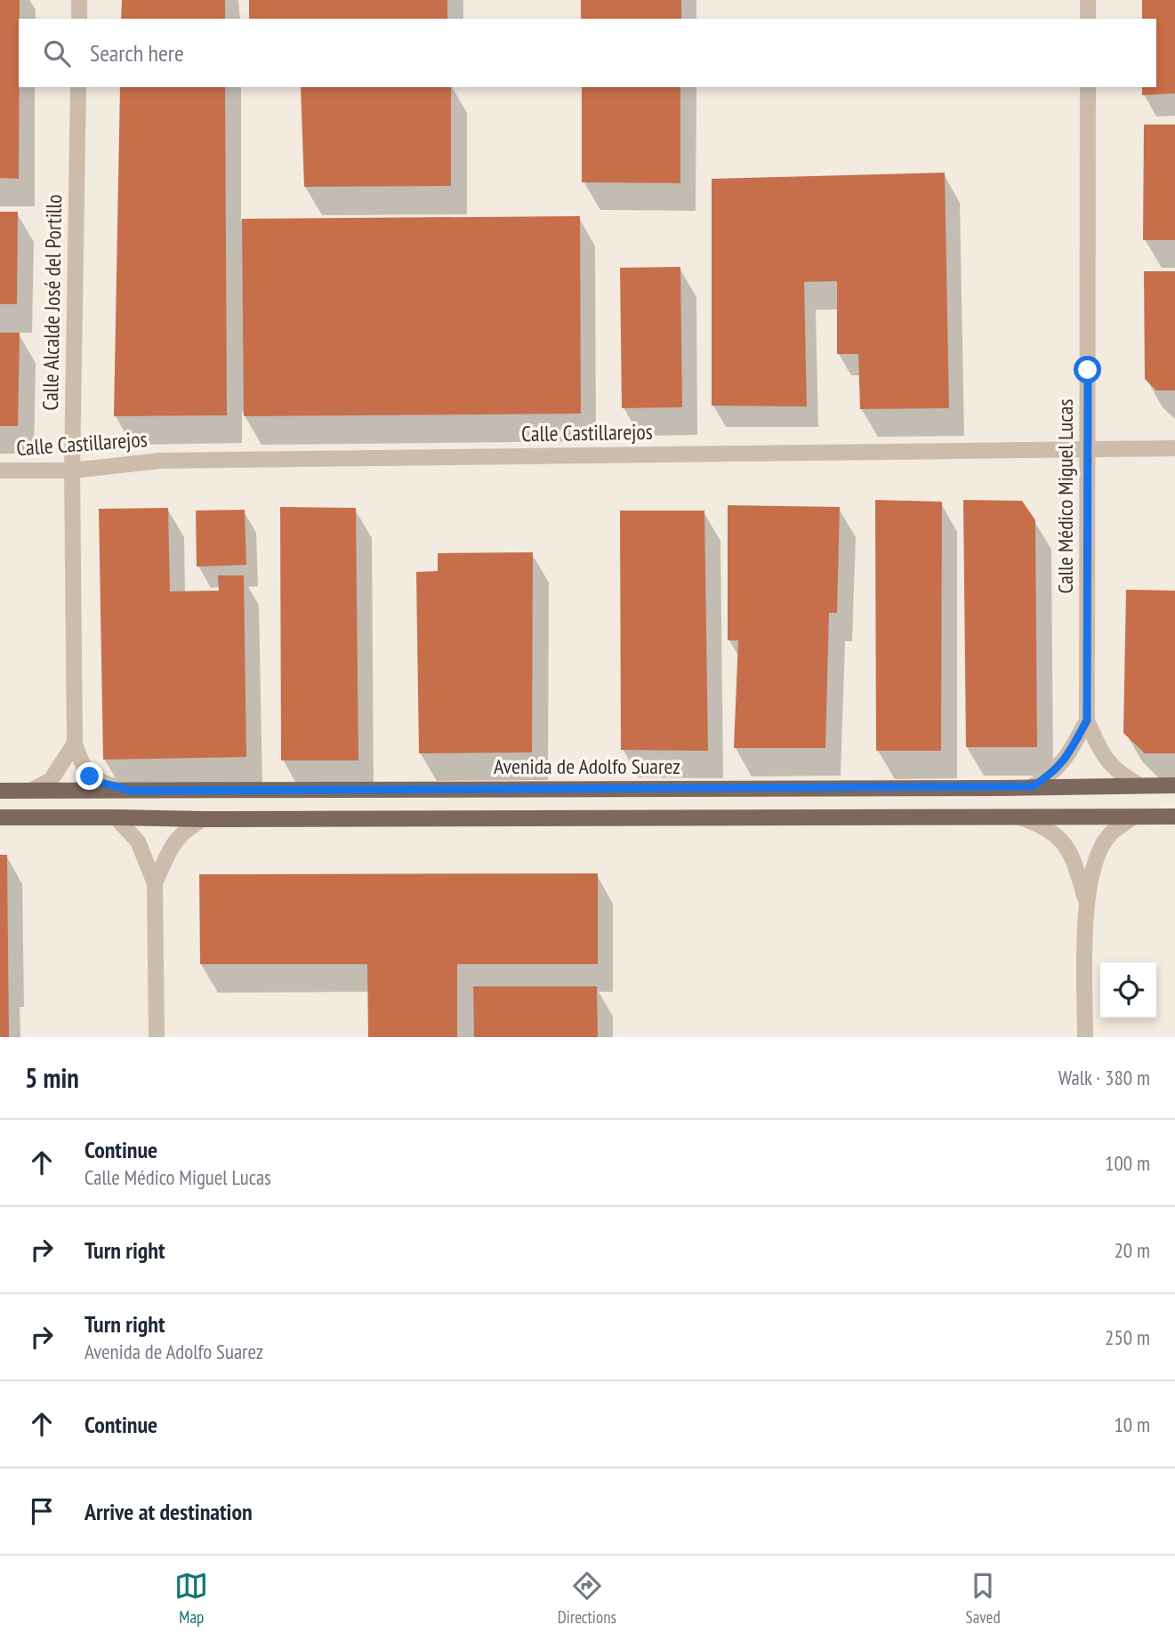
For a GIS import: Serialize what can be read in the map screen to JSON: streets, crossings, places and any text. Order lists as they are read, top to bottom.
{
  "streets": {
    "main road": ["Avenida de Adolfo Suarez"],
    "street": ["Calle Alcalde José del Portillo", "Calle Castillarejos", "Calle Médico Miguel Lucas"]
  },
  "crossings": [
    ["Calle Alcalde José del Portillo", "Calle Castillarejos"],
    ["Calle Castillarejos", "Calle Médico Miguel Lucas"]
  ],
  "page": {
    "search": "Search here",
    "heading": ["5 min", "Walk · 380 m"],
    "list": [
      ["Continue", "Calle Médico Miguel Lucas", "100 m"],
      ["Turn right", "20 m"],
      ["Turn right", "Avenida de Adolfo Suarez", "250 m"],
      ["Continue", "10 m"],
      "Arrive at destination"
    ],
    "nav": ["Map", "Directions", "Saved"]
  }
}
